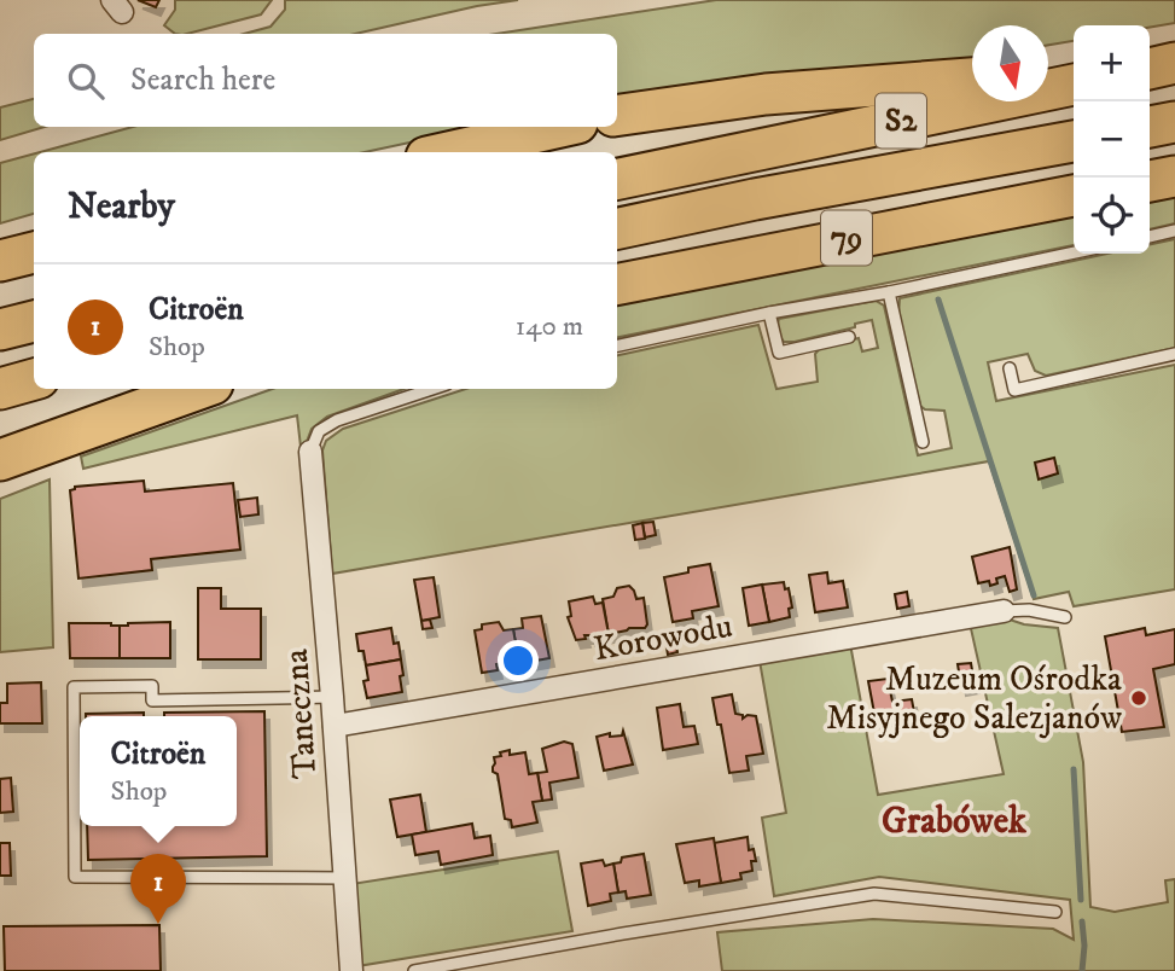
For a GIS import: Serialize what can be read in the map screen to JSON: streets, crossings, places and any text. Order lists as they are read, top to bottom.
{
  "streets": {
    "highway": ["S2", "79"],
    "street": ["Korowodu", "Taneczna"]
  },
  "crossings": [
    ["Korowodu", "Taneczna"]
  ],
  "districts": ["Grabówek"],
  "places": ["Muzeum Ośrodka Misyjnego Salezjanów"],
  "north": "bottom",
  "page": {
    "map_buttons": ["+", "−"],
    "search": "Search here",
    "heading": "Nearby",
    "list": [
      {
        "mark": "1",
        "name": "Citroën",
        "note": "Shop",
        "value": "140 m"
      }
    ],
    "popup": ["Citroën", "Shop"],
    "pins": "1"
  }
}
